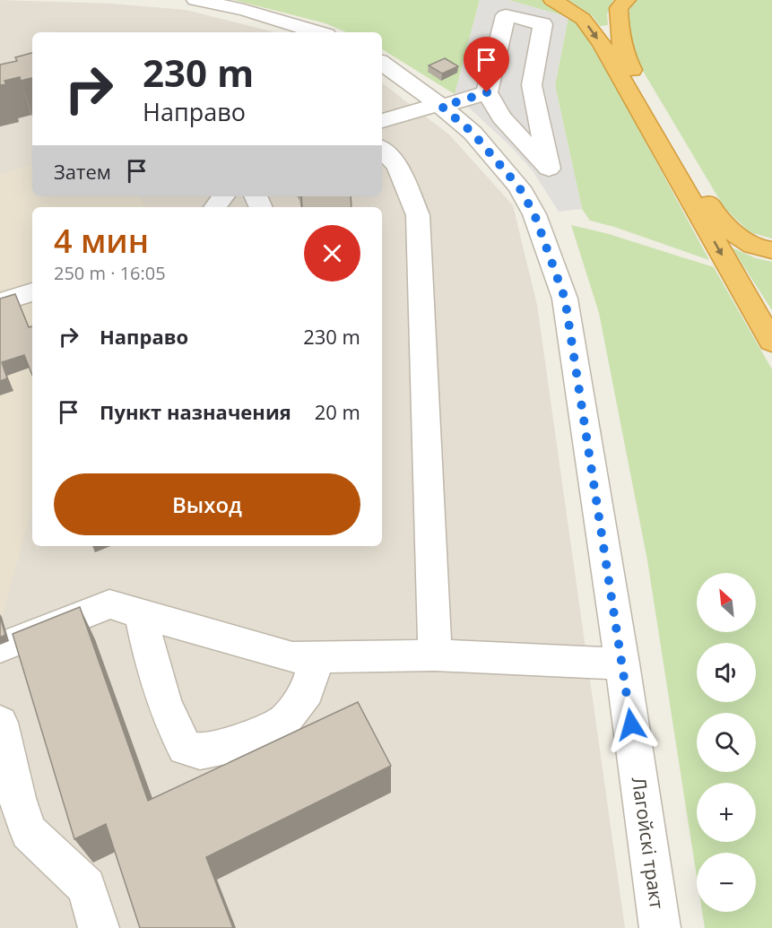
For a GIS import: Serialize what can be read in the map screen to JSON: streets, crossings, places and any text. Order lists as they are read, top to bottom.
{
  "streets": {
    "street": ["Лагойскі тракт"]
  },
  "north": "top left",
  "page": {
    "turn": ["230 m", "Направо"],
    "then": "Затем",
    "heading": ["4 мин", "250 m · 16:05"],
    "list": [
      {
        "name": "Направо",
        "value": "230 m"
      },
      {
        "name": "Пункт назначения",
        "value": "20 m"
      }
    ],
    "buttons": "Выход",
    "map_buttons": ["+", "−"]
  }
}
